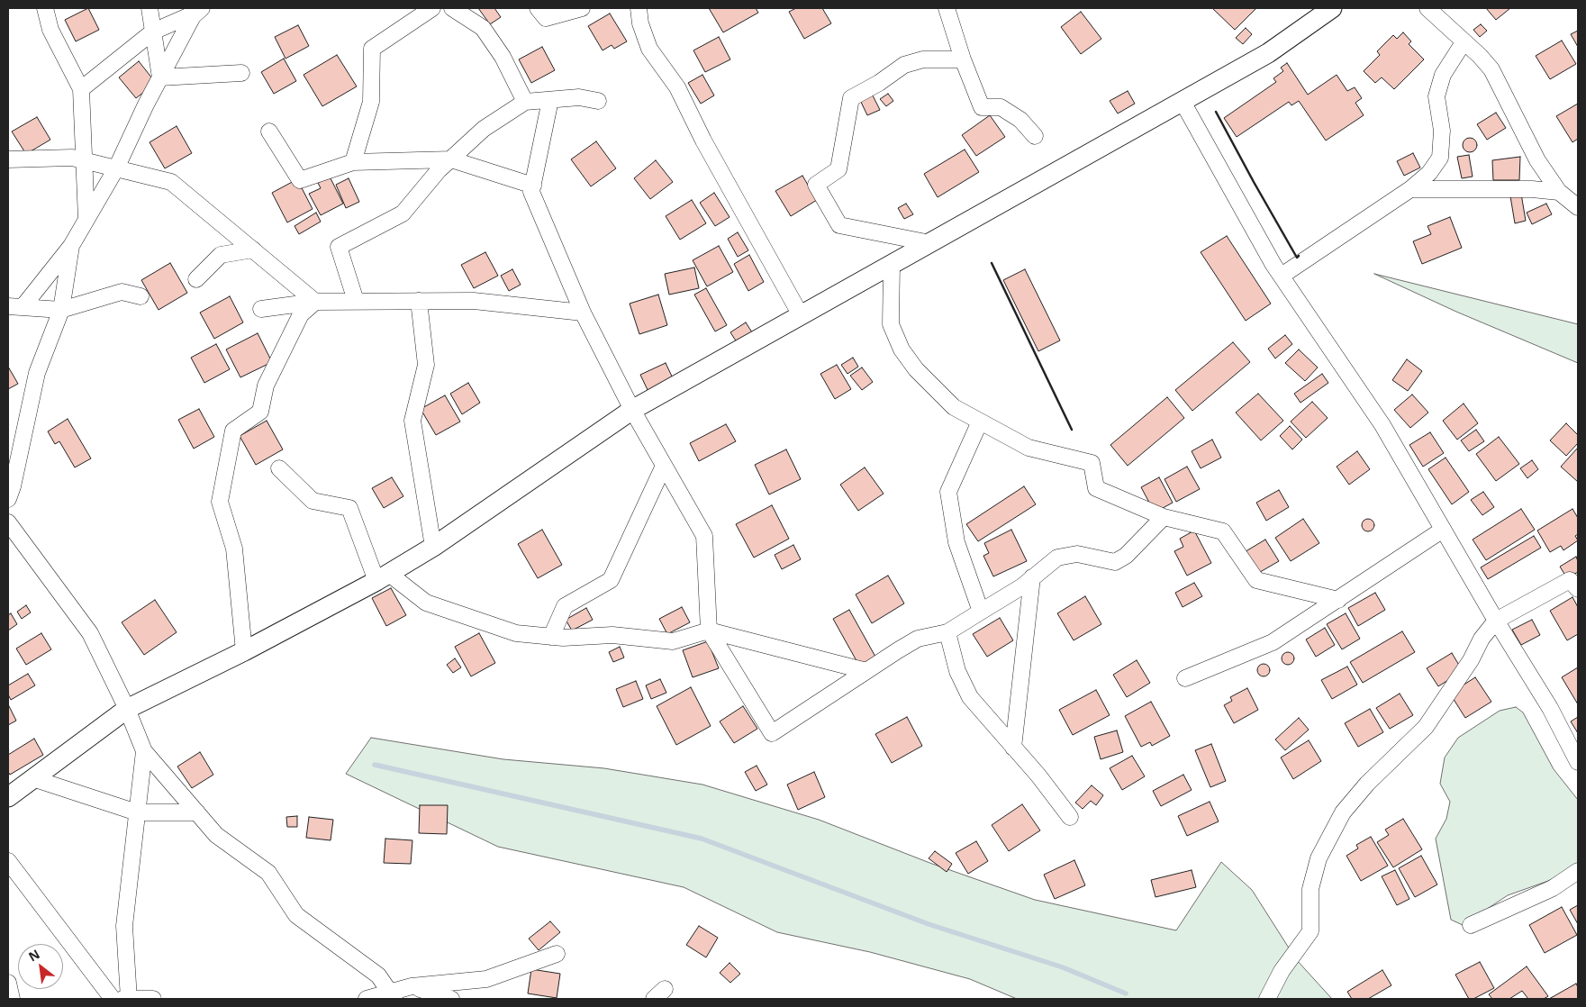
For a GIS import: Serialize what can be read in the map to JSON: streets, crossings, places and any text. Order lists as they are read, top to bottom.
{
  "north": "top left"
}
